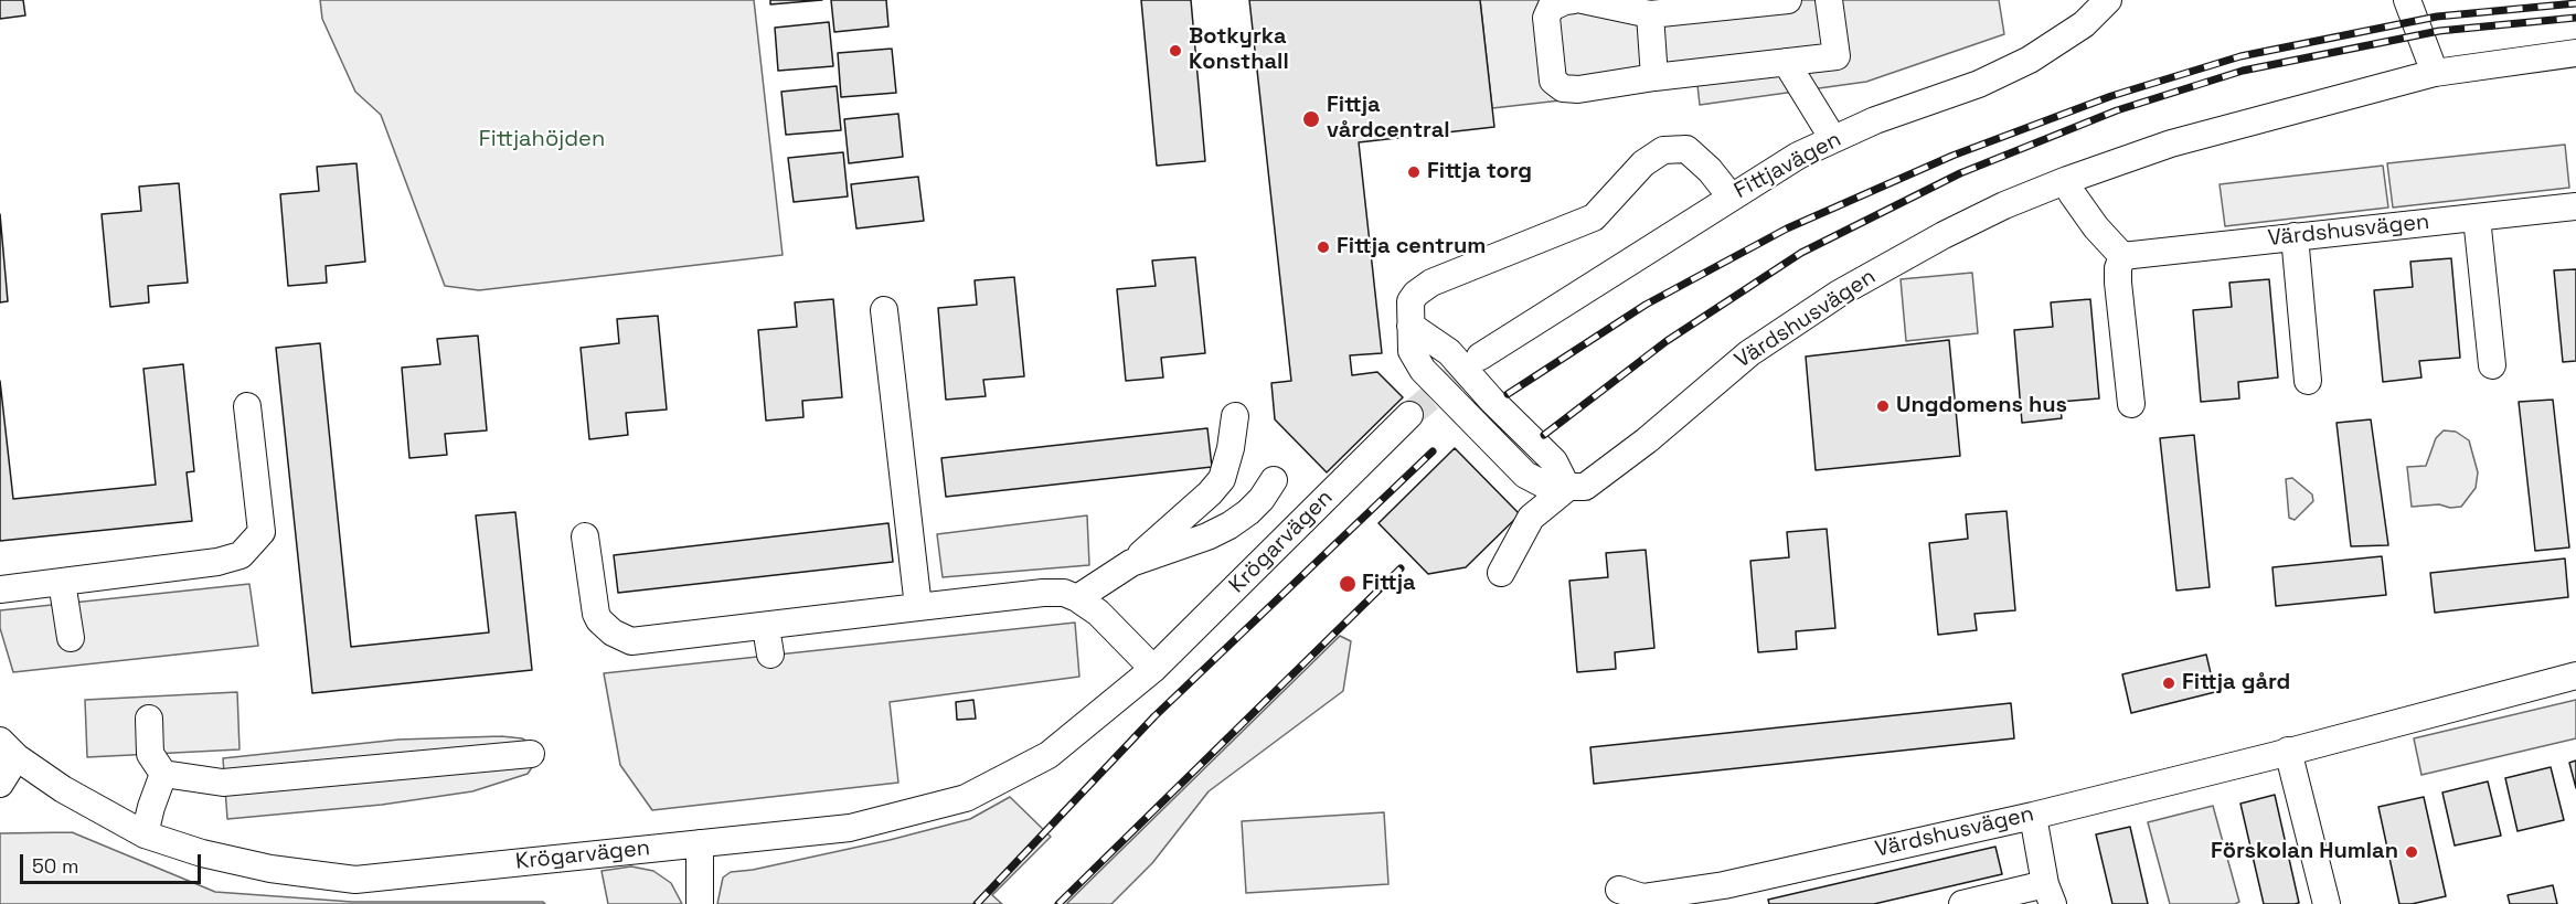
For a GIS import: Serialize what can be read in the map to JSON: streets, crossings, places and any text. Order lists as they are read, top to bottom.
{
  "streets": {
    "street": ["Fittjavägen", "Värdshusvägen", "Krögarvägen"]
  },
  "parks": ["Fittjahöjden"],
  "places": [
    "Botkyrka Konsthall",
    "Fittja vårdcentral",
    "Fittja torg",
    "Fittja centrum",
    "Ungdomens hus",
    "Fittja",
    "Fittja gård",
    "Förskolan Humlan"
  ],
  "scale_bar": "50 m"
}
